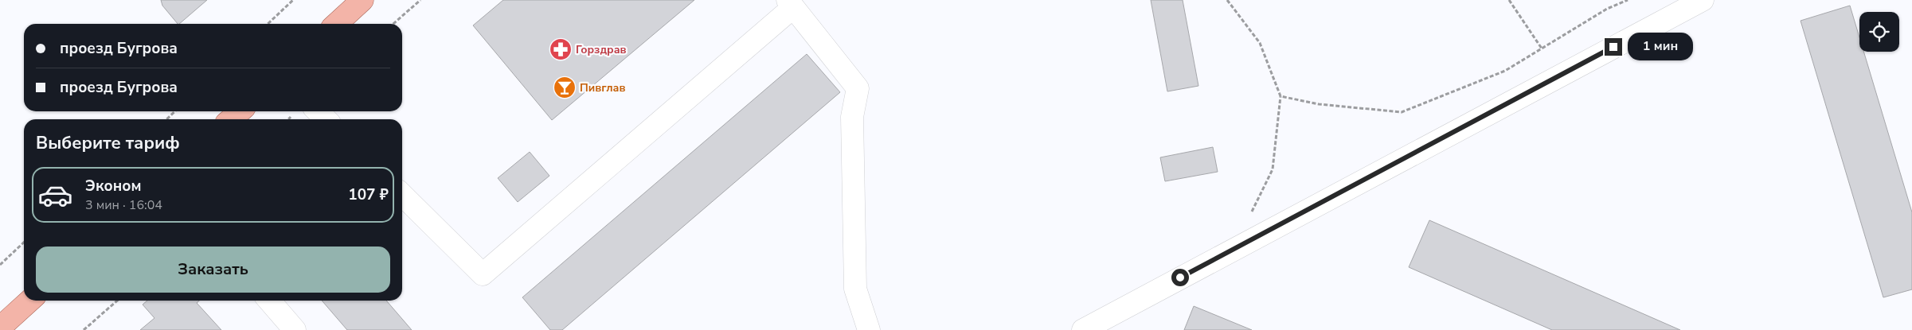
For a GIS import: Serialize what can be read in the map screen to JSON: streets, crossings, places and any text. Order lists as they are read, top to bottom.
{
  "places": {
    "pharmacy": ["Горздрав"],
    "bar": ["Пивглав"]
  },
  "page": {
    "banner": ["проезд Бугрова", "проезд Бугрова"],
    "bubble": "1 мин",
    "heading": "Выберите тариф",
    "list": [
      {
        "name": "Эконом",
        "note": "3 мин · 16:04",
        "value": "107 ₽"
      }
    ],
    "buttons": "Заказать"
  }
}
